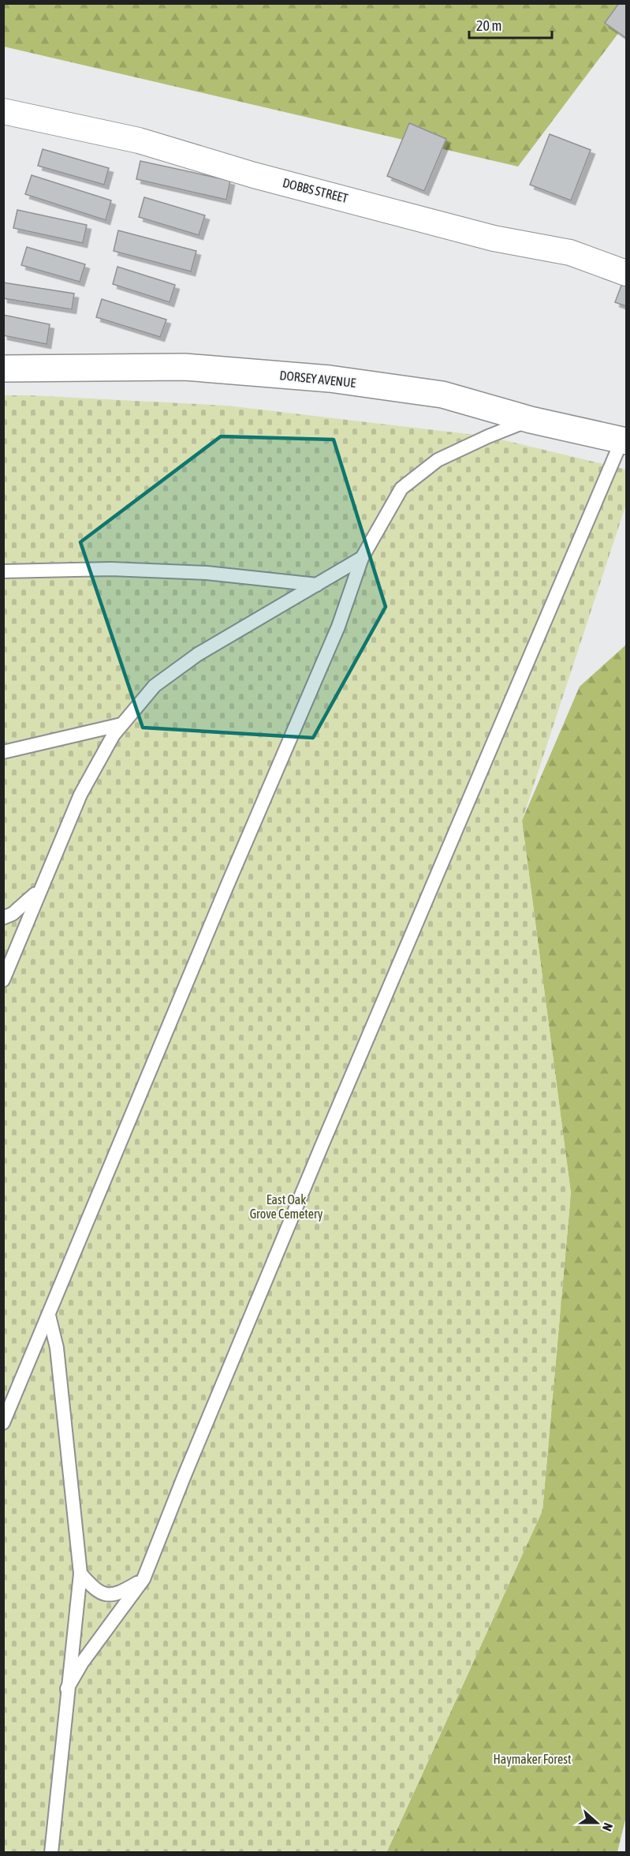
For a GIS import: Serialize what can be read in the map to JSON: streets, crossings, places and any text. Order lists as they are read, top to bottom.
{
  "streets": {
    "street": ["DOBBS STREET", "DORSEY AVENUE"]
  },
  "parks": ["East Oak Grove Cemetery", "Haymaker Forest"],
  "scale_bar": "20 m",
  "north": "right"
}
